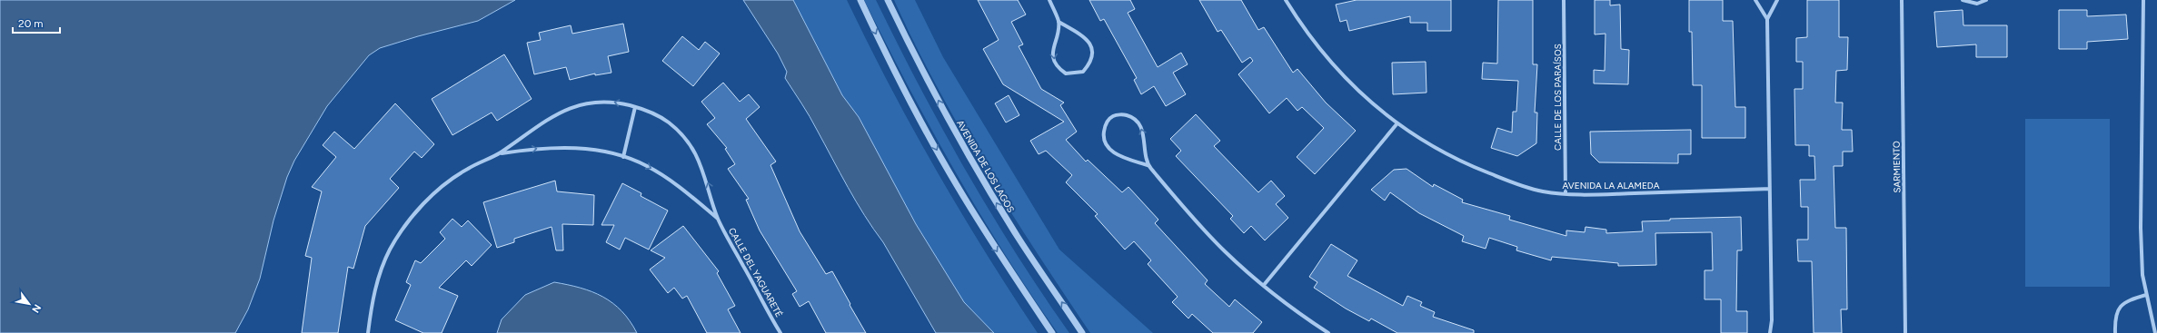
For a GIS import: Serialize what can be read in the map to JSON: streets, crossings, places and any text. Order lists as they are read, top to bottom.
{
  "streets": {
    "street": [
      "CALLE DE LOS PARAÍSOS",
      "AVENIDA DE LOS LAGOS",
      "SARMIENTO",
      "AVENIDA LA ALAMEDA",
      "CALLE DEL YAGUARETÉ"
    ]
  },
  "crossings": [
    ["CALLE DE LOS PARAÍSOS", "AVENIDA LA ALAMEDA"]
  ],
  "scale_bar": "20 m",
  "north": "bottom right"
}
